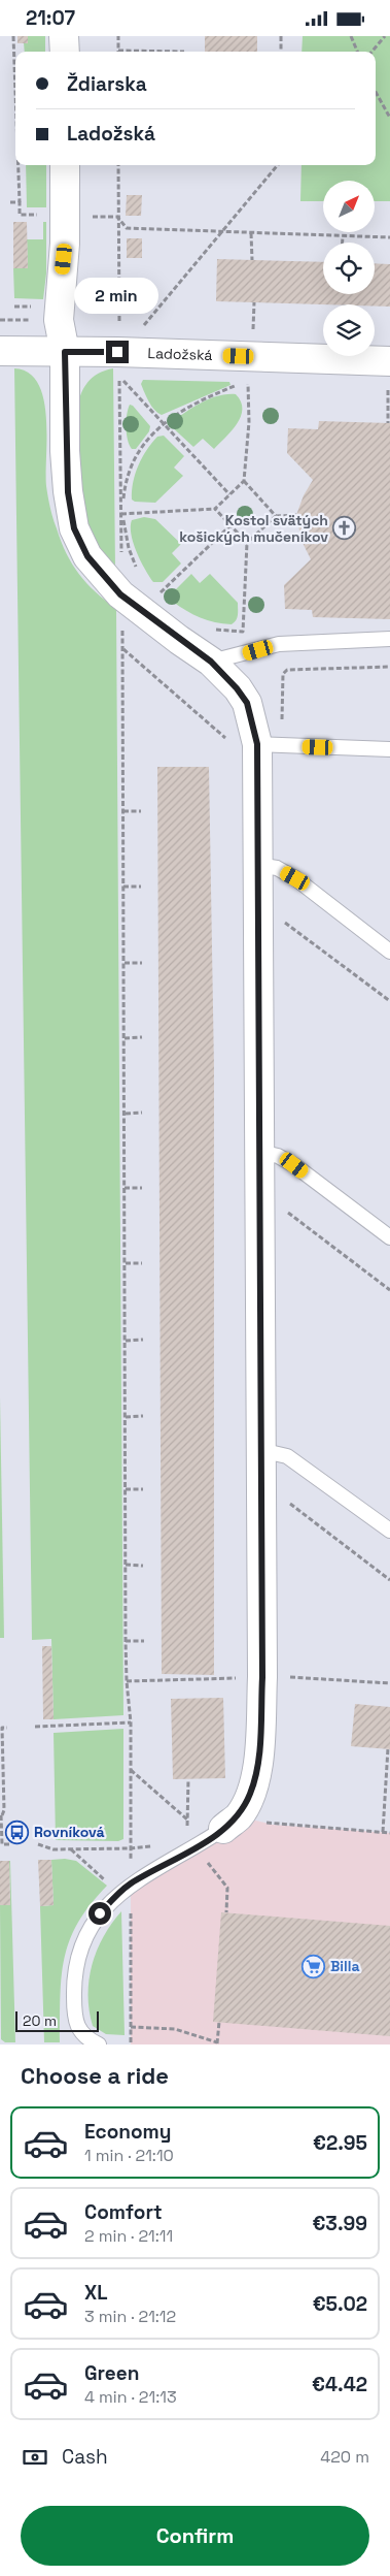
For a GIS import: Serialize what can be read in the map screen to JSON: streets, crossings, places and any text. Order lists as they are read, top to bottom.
{
  "streets": {
    "street": ["Ladožská"]
  },
  "places": {
    "church": ["Kostol svätých košických mučeníkov"],
    "bus stop": ["Rovníková"],
    "supermarket": ["Billa"]
  },
  "scale_bar": "20 m",
  "north": "top right",
  "page": {
    "status": "21:07",
    "banner": ["Ždiarska", "Ladožská"],
    "bubble": "2 min",
    "scale": "20 m",
    "heading": "Choose a ride",
    "list": [
      {
        "name": "Economy",
        "note": "1 min · 21:10",
        "value": "€2.95"
      },
      {
        "name": "Comfort",
        "note": "2 min · 21:11",
        "value": "€3.99"
      },
      {
        "name": "XL",
        "note": "3 min · 21:12",
        "value": "€5.02"
      },
      {
        "name": "Green",
        "note": "4 min · 21:13",
        "value": "€4.42"
      }
    ],
    "pay": ["Cash", "420 m"],
    "buttons": "Confirm"
  }
}
